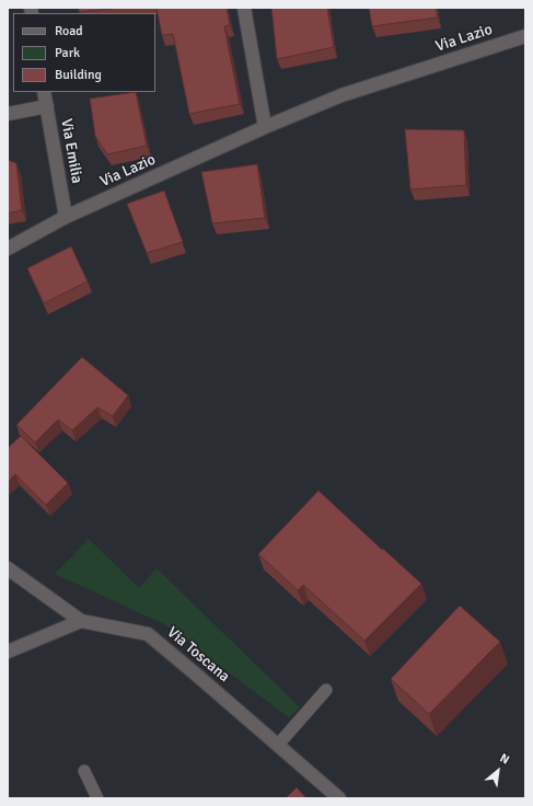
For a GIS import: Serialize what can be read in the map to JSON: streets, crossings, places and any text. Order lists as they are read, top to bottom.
{
  "streets": {
    "street": ["Via Lazio", "Via Emilia", "Via Toscana"]
  },
  "crossings": [
    ["Via Lazio", "Via Emilia"]
  ],
  "legend": ["Road", "Park", "Building"],
  "north": "top right"
}
